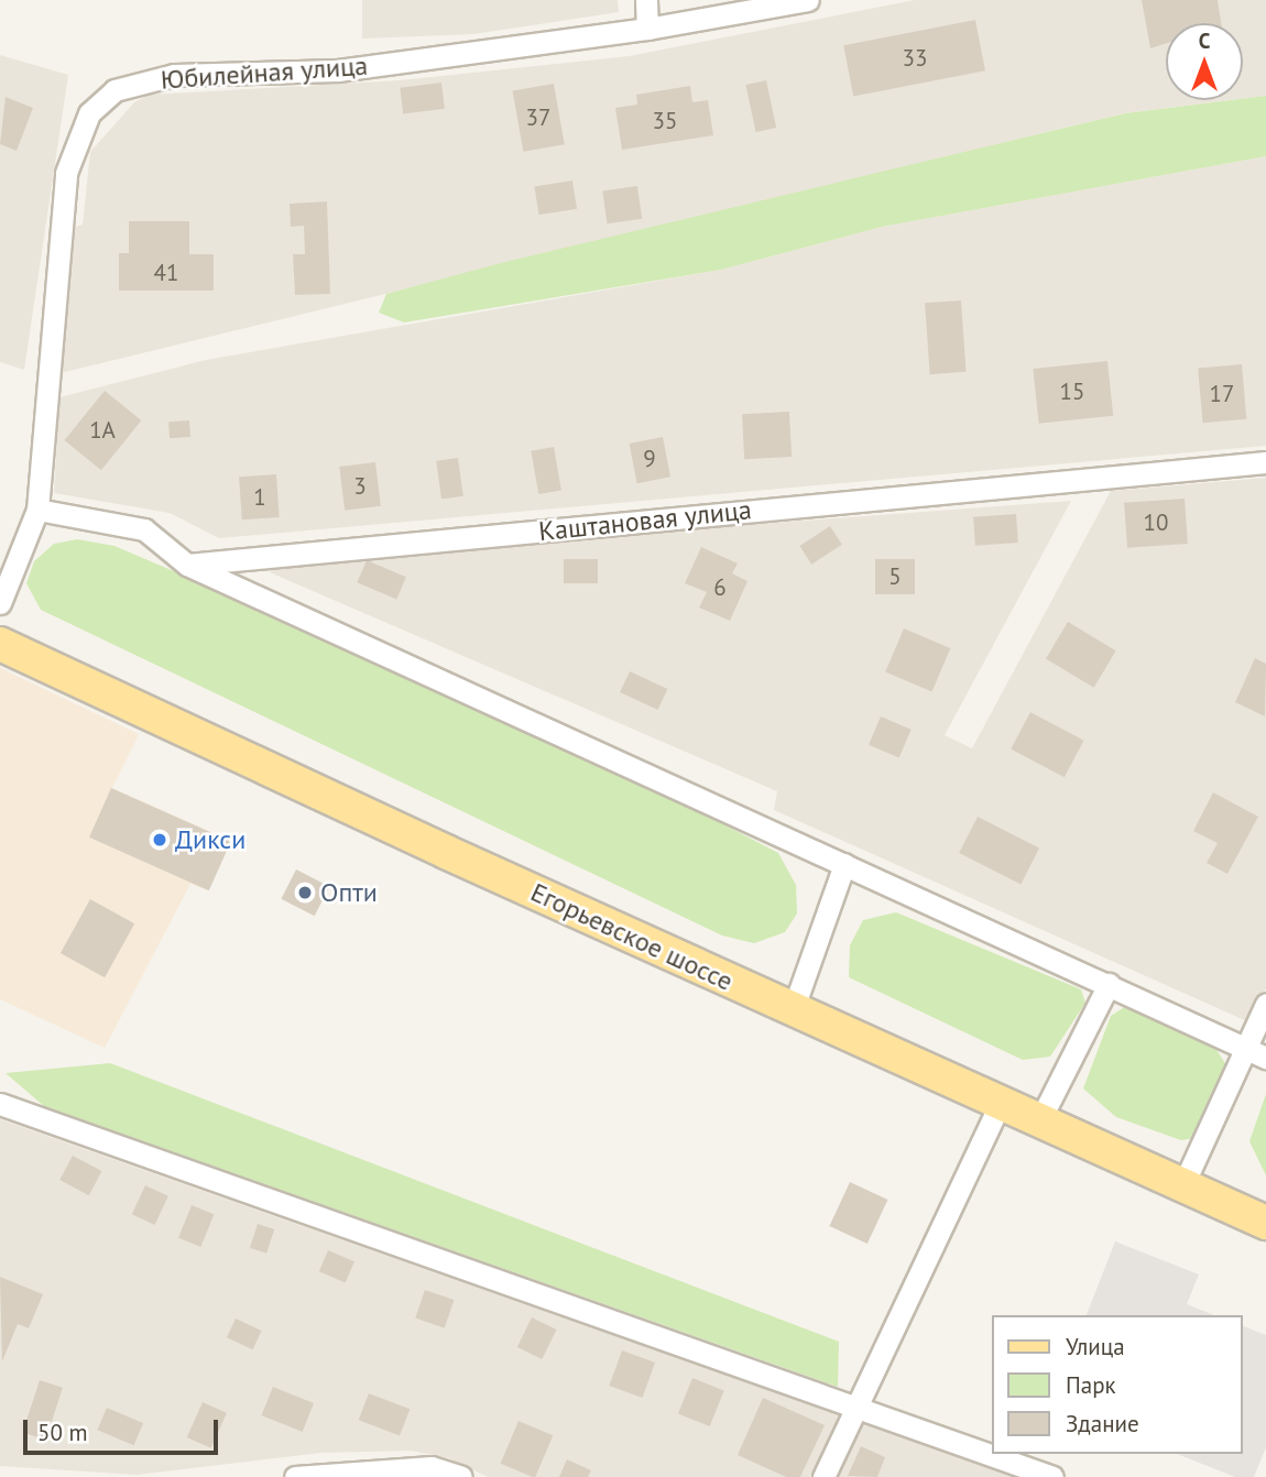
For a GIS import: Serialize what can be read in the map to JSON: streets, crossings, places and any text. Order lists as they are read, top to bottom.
{
  "streets": {
    "main road": ["Егорьевское шоссе"],
    "street": ["Юбилейная улица", "Каштановая улица"]
  },
  "places": ["Дикси", "Опти"],
  "house_numbers": [
    "33",
    "37",
    "35",
    "41",
    "15",
    "17",
    "1А",
    "9",
    "3",
    "1",
    "10",
    "5",
    "6"
  ],
  "legend": ["Улица", "Парк", "Здание"],
  "scale_bar": "50 m",
  "north": "top"
}
